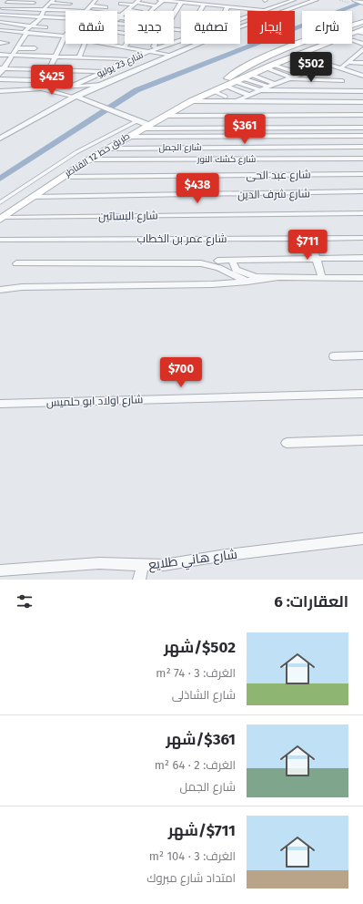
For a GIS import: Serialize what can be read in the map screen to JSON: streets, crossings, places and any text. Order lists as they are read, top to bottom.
{
  "streets": {
    "main road": ["طريق خط 12 القناطر"],
    "street": [
      "شارع 23 يوليو",
      "شارع الجمل",
      "شارع كشك النور",
      "شارع عبد الحى",
      "شارع شرف الدين",
      "شارع البساتين",
      "شارع عمر بن الخطاب",
      "شارع اولاد ابو حلميس",
      "شارع هاني طلايع"
    ]
  },
  "crossings": [
    ["شارع الجمل", "طريق خط 12 القناطر"],
    ["طريق خط 12 القناطر", "شارع كشك النور"],
    ["طريق خط 12 القناطر", "شارع عبد الحى"],
    ["طريق خط 12 القناطر", "شارع شرف الدين"],
    ["طريق خط 12 القناطر", "شارع البساتين"]
  ],
  "page": {
    "chip": [
      "شراء",
      "إيجار",
      "تصفية",
      "جديد",
      "شقة"
    ],
    "price": [
      "$502",
      "$425",
      "$361",
      "$438",
      "$711",
      "$700"
    ],
    "heading": "العقارات: 6",
    "list": [
      {
        "name": "$502/شهر",
        "note": "الغرف: 3 · 74 m² · شارع الشاذلى"
      },
      {
        "name": "$361/شهر",
        "note": "الغرف: 2 · 64 m² · شارع الجمل"
      },
      {
        "name": "$711/شهر",
        "note": "الغرف: 3 · 104 m² · امتداد شارع مبروك"
      }
    ]
  }
}
